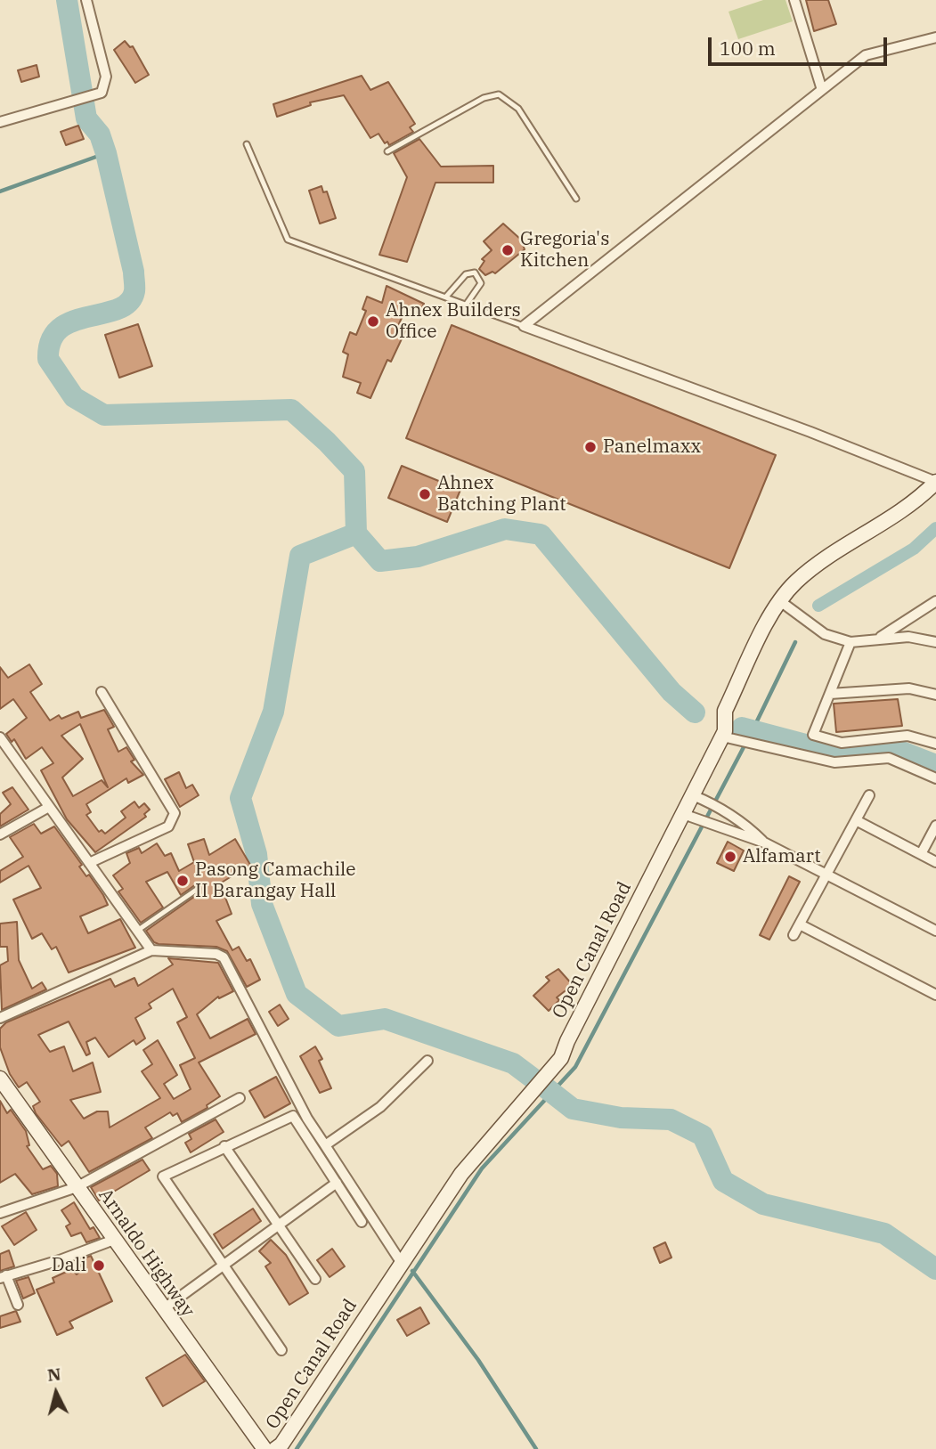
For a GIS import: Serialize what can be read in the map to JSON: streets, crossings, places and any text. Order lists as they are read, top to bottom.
{
  "streets": {
    "main road": ["Open Canal Road", "Arnaldo Highway"]
  },
  "places": [
    "Gregoria's Kitchen",
    "Ahnex Builders Office",
    "Panelmaxx",
    "Ahnex Batching Plant",
    "Alfamart",
    "Pasong Camachile II Barangay Hall",
    "Dali"
  ],
  "scale_bar": "100 m",
  "north": "top"
}
